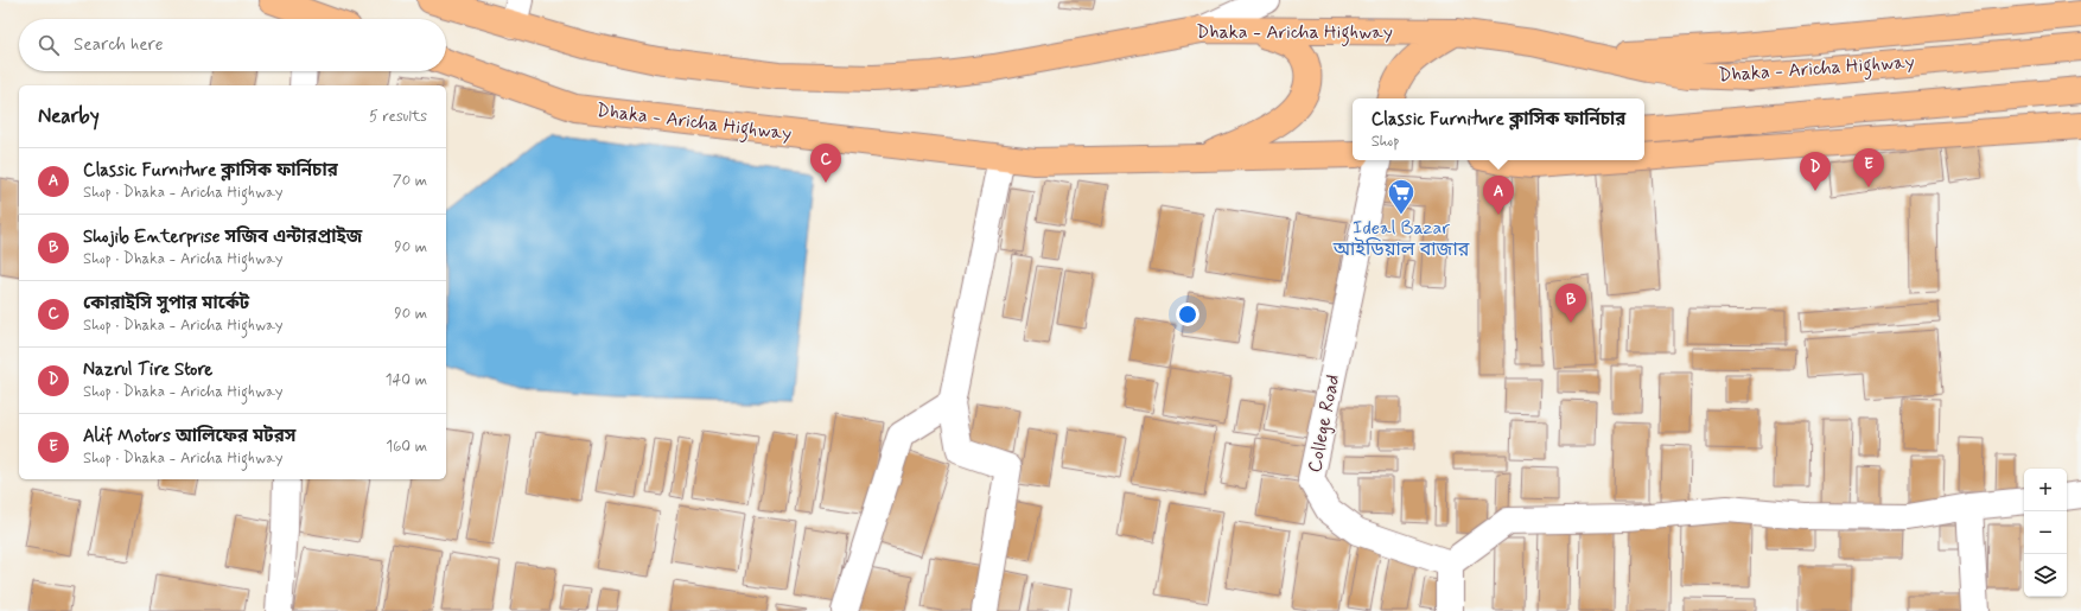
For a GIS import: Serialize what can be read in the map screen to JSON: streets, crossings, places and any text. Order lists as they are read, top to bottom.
{
  "streets": {
    "highway": ["Dhaka - Aricha Highway"],
    "street": ["College Road"]
  },
  "places": {
    "supermarket": ["Ideal Bazar আইডিয়াল বাজার"]
  },
  "page": {
    "search": "Search here",
    "heading": ["Nearby", "5 results"],
    "popup": ["Classic Furniture ক্লাসিক ফার্নিচার", "Shop"],
    "pins": [
      "C",
      "E",
      "D",
      "A",
      "B"
    ],
    "list": [
      {
        "mark": "A",
        "name": "Classic Furniture ক্লাসিক ফার্নিচার",
        "note": "Shop · Dhaka - Aricha Highway",
        "value": "70 m"
      },
      {
        "mark": "B",
        "name": "Shojib Enterprise সজিব এন্টারপ্রাইজ",
        "note": "Shop · Dhaka - Aricha Highway",
        "value": "90 m"
      },
      {
        "mark": "C",
        "name": "কোরাইসি সুপার মার্কেট",
        "note": "Shop · Dhaka - Aricha Highway",
        "value": "90 m"
      },
      {
        "mark": "D",
        "name": "Nazrul Tire Store",
        "note": "Shop · Dhaka - Aricha Highway",
        "value": "140 m"
      },
      {
        "mark": "E",
        "name": "Alif Motors আলিফের মটরস",
        "note": "Shop · Dhaka - Aricha Highway",
        "value": "160 m"
      }
    ],
    "map_buttons": ["+", "−"]
  }
}
